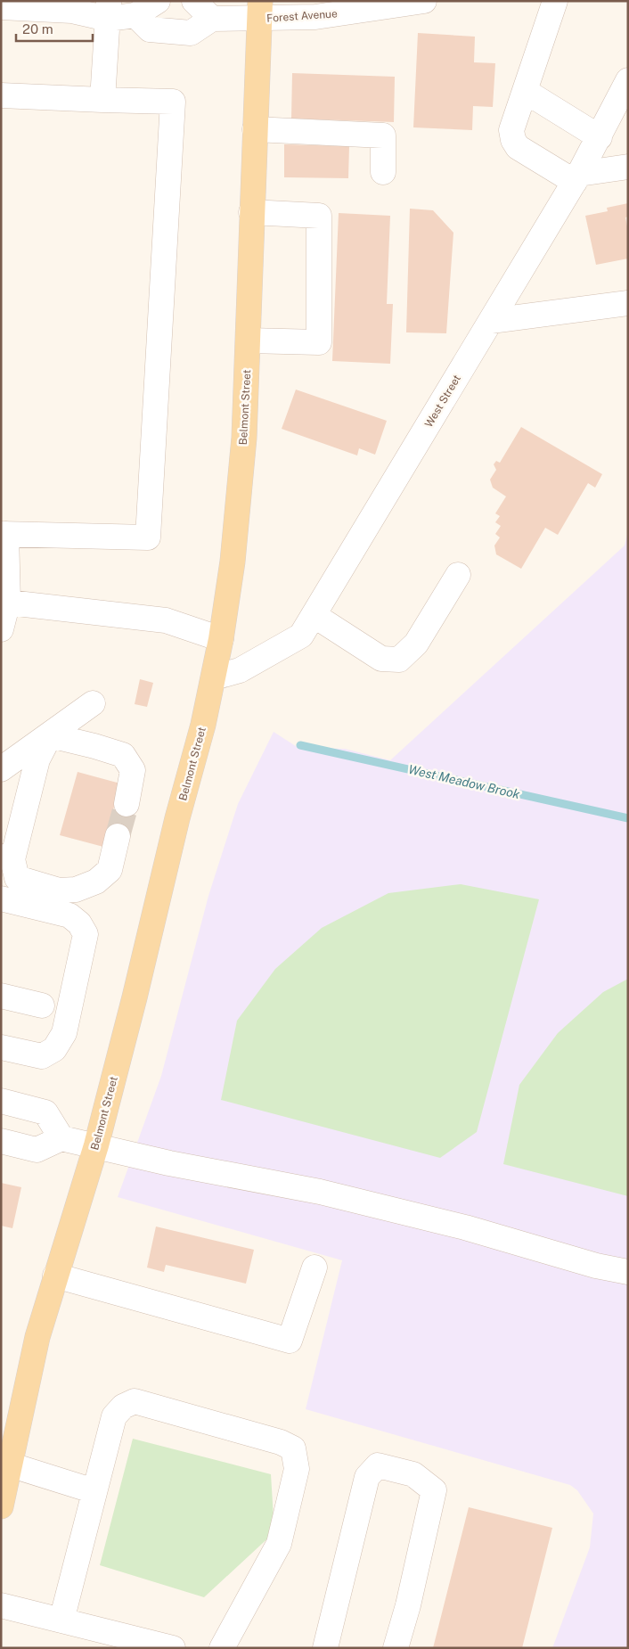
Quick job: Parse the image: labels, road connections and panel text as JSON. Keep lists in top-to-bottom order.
{
  "streets": {
    "main road": ["Belmont Street"],
    "street": ["Forest Avenue", "West Street"]
  },
  "crossings": [
    ["Forest Avenue", "Belmont Street"],
    ["West Street", "Belmont Street"]
  ],
  "water": ["West Meadow Brook"],
  "scale_bar": "20 m"
}
